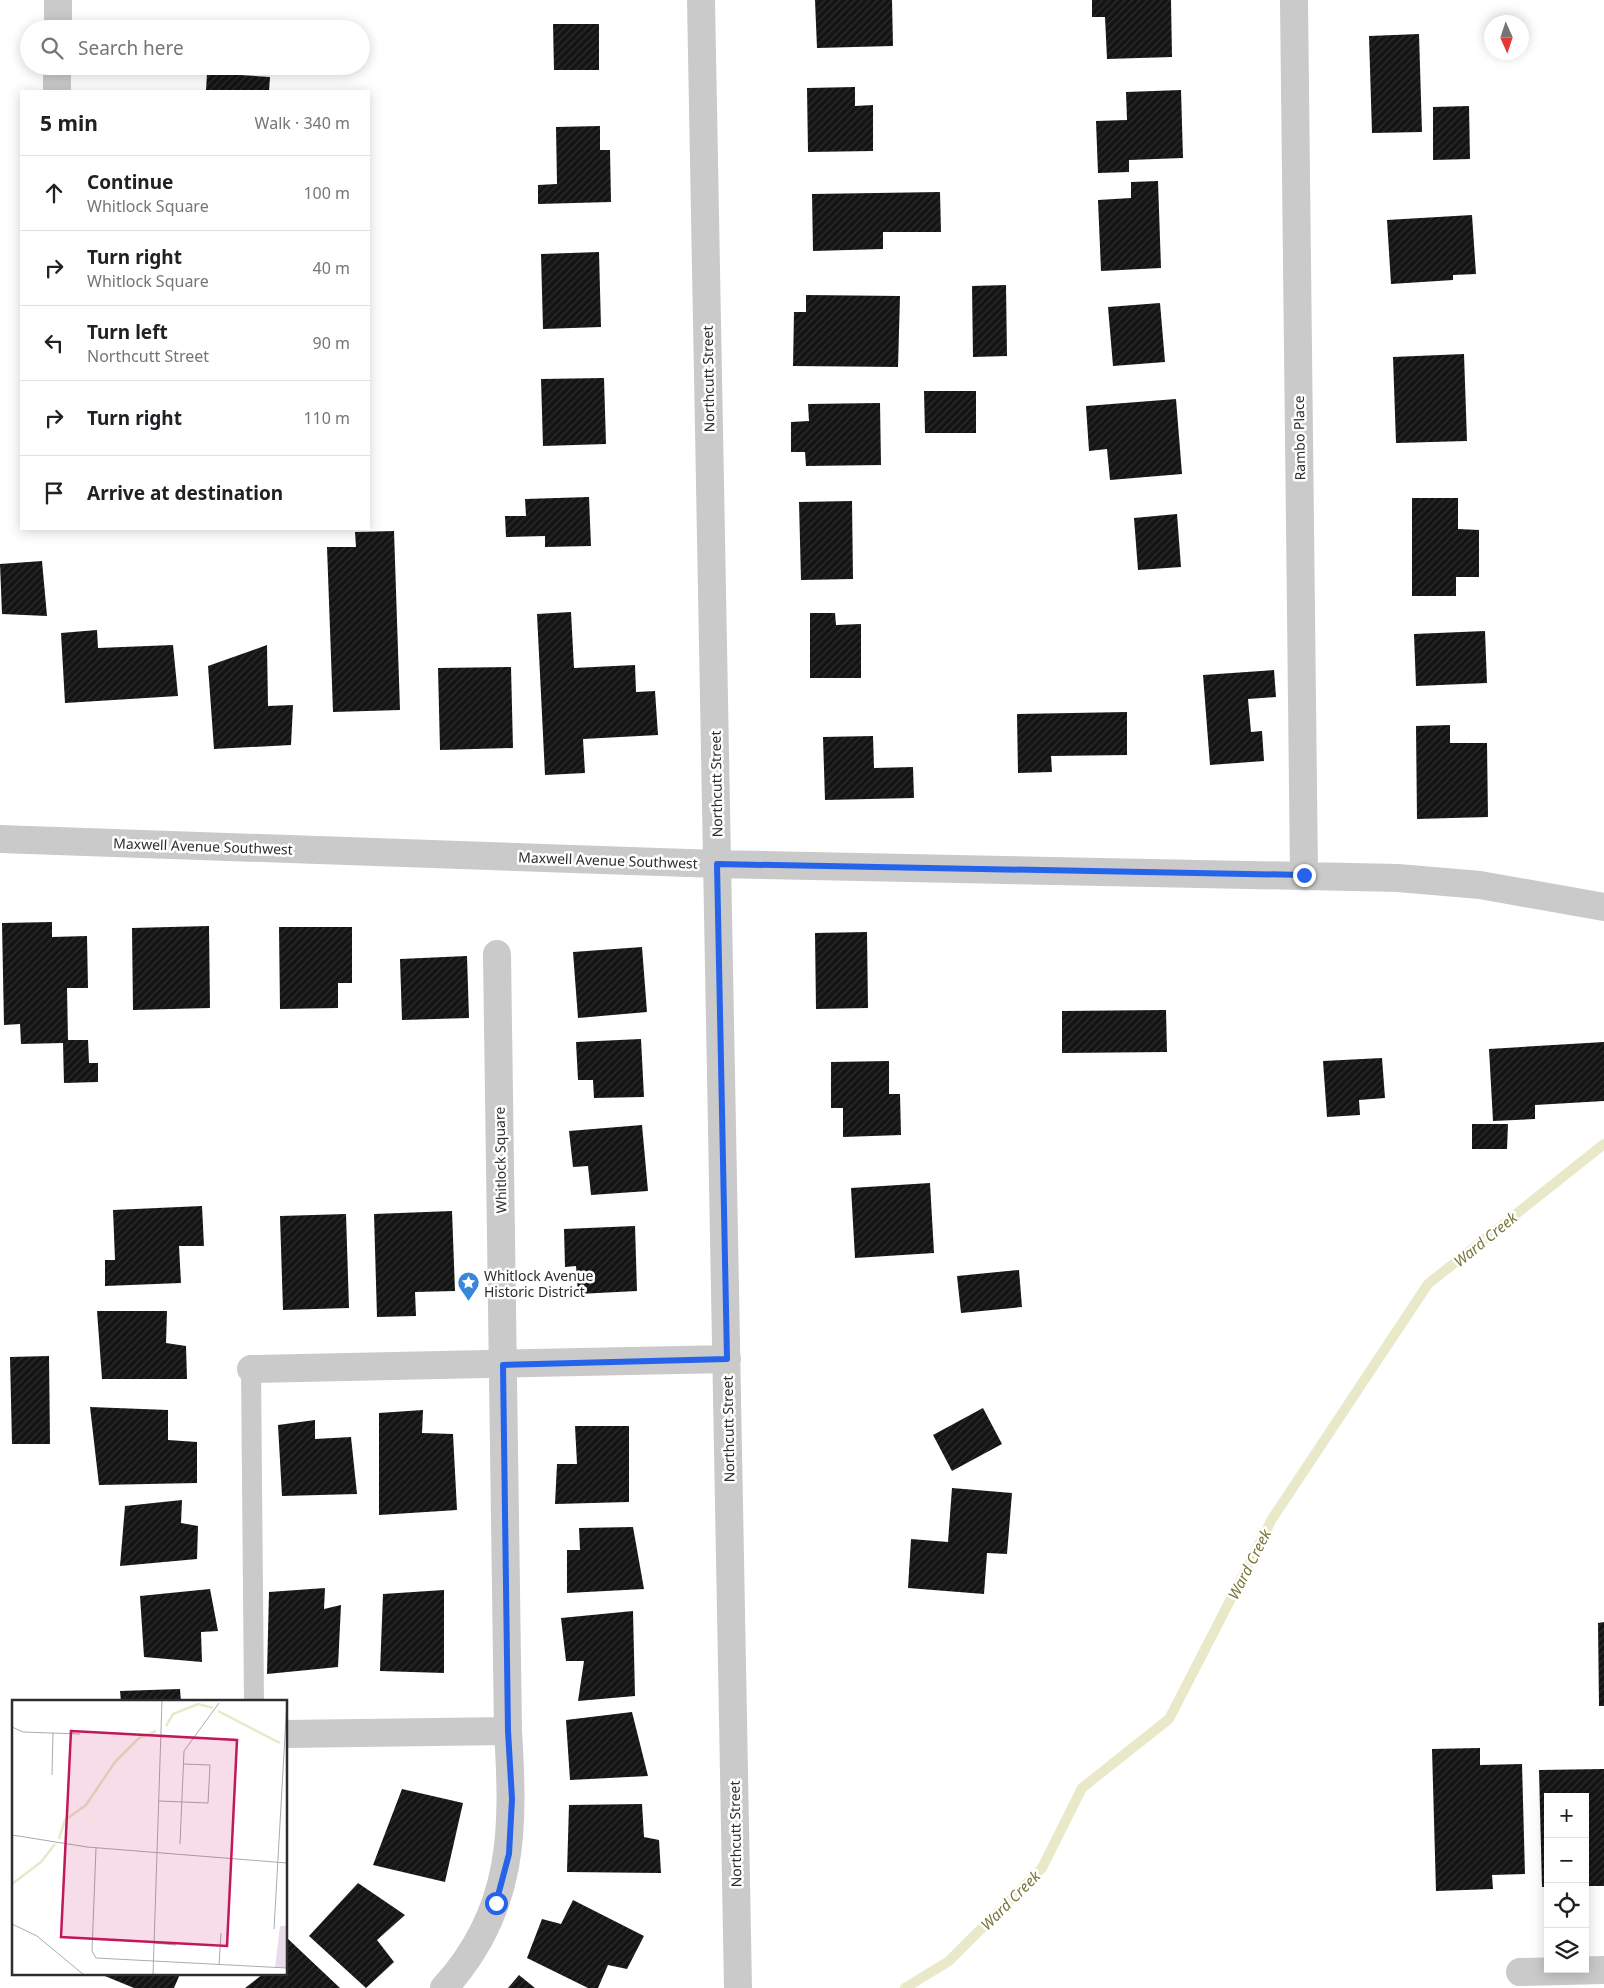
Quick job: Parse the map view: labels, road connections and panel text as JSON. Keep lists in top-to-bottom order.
{
  "streets": {
    "street": [
      "Northcutt Street",
      "Rambo Place",
      "Maxwell Avenue Southwest",
      "Whitlock Square"
    ]
  },
  "crossings": [
    ["Northcutt Street", "Maxwell Avenue Southwest"],
    ["Rambo Place", "Maxwell Avenue Southwest"]
  ],
  "water": ["Ward Creek"],
  "places": {
    "place": ["Whitlock Avenue Historic District"]
  },
  "north": "bottom",
  "page": {
    "search": "Search here",
    "heading": ["5 min", "Walk · 340 m"],
    "list": [
      ["Continue", "Whitlock Square", "100 m"],
      ["Turn right", "Whitlock Square", "40 m"],
      ["Turn left", "Northcutt Street", "90 m"],
      ["Turn right", "110 m"],
      "Arrive at destination"
    ],
    "map_buttons": ["+", "−"]
  }
}
